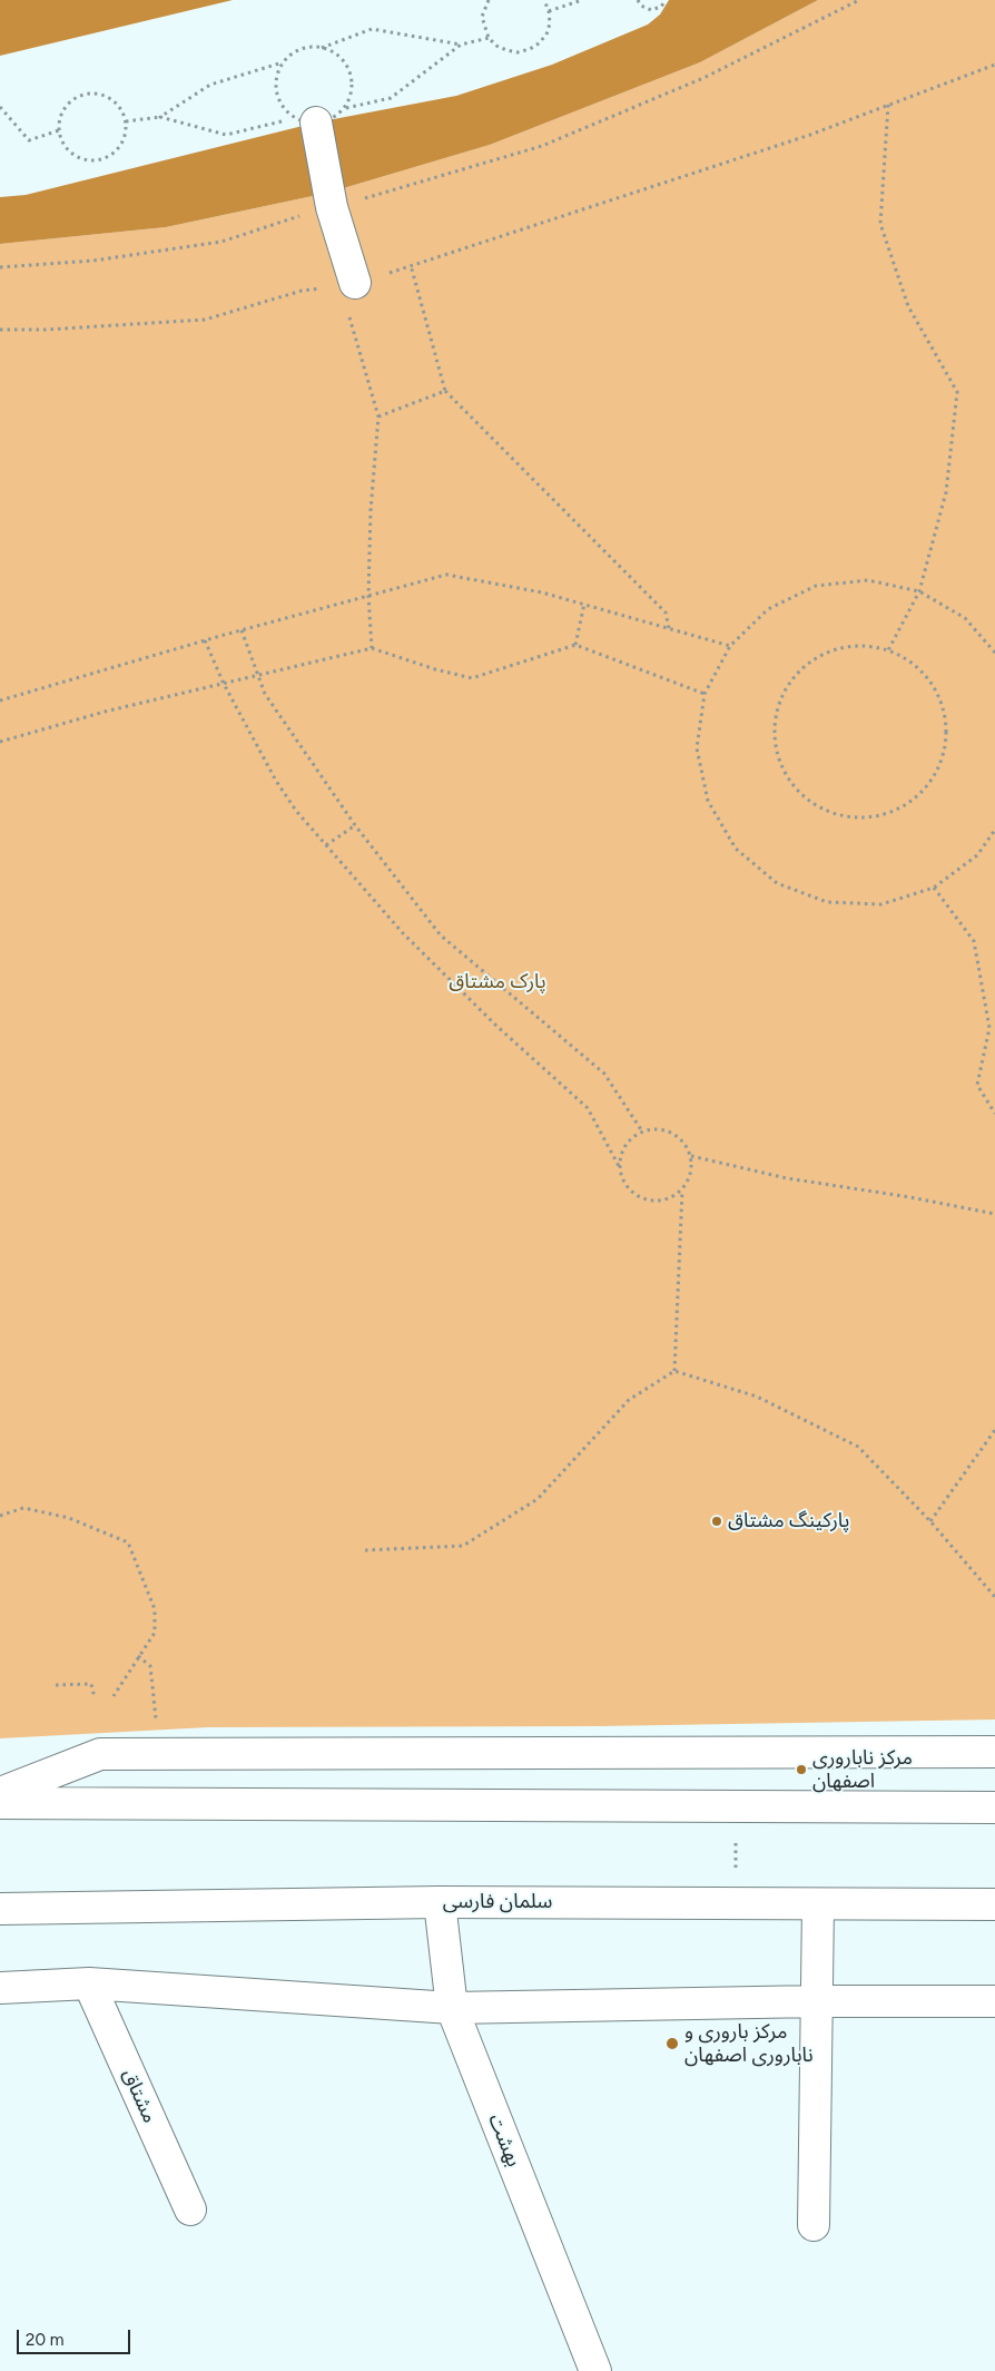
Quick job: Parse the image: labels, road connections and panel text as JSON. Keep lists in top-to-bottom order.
{
  "streets": {
    "main road": ["سلمان فارسی", "مشتاق", "بهشت"]
  },
  "crossings": [
    ["سلمان فارسی", "بهشت"]
  ],
  "parks": ["پارک مشتاق"],
  "places": ["پارکینگ مشتاق", "مرکز ناباروری اصفهان", "مرکز باروری و ناباروری اصفهان"],
  "scale_bar": "20 m"
}
